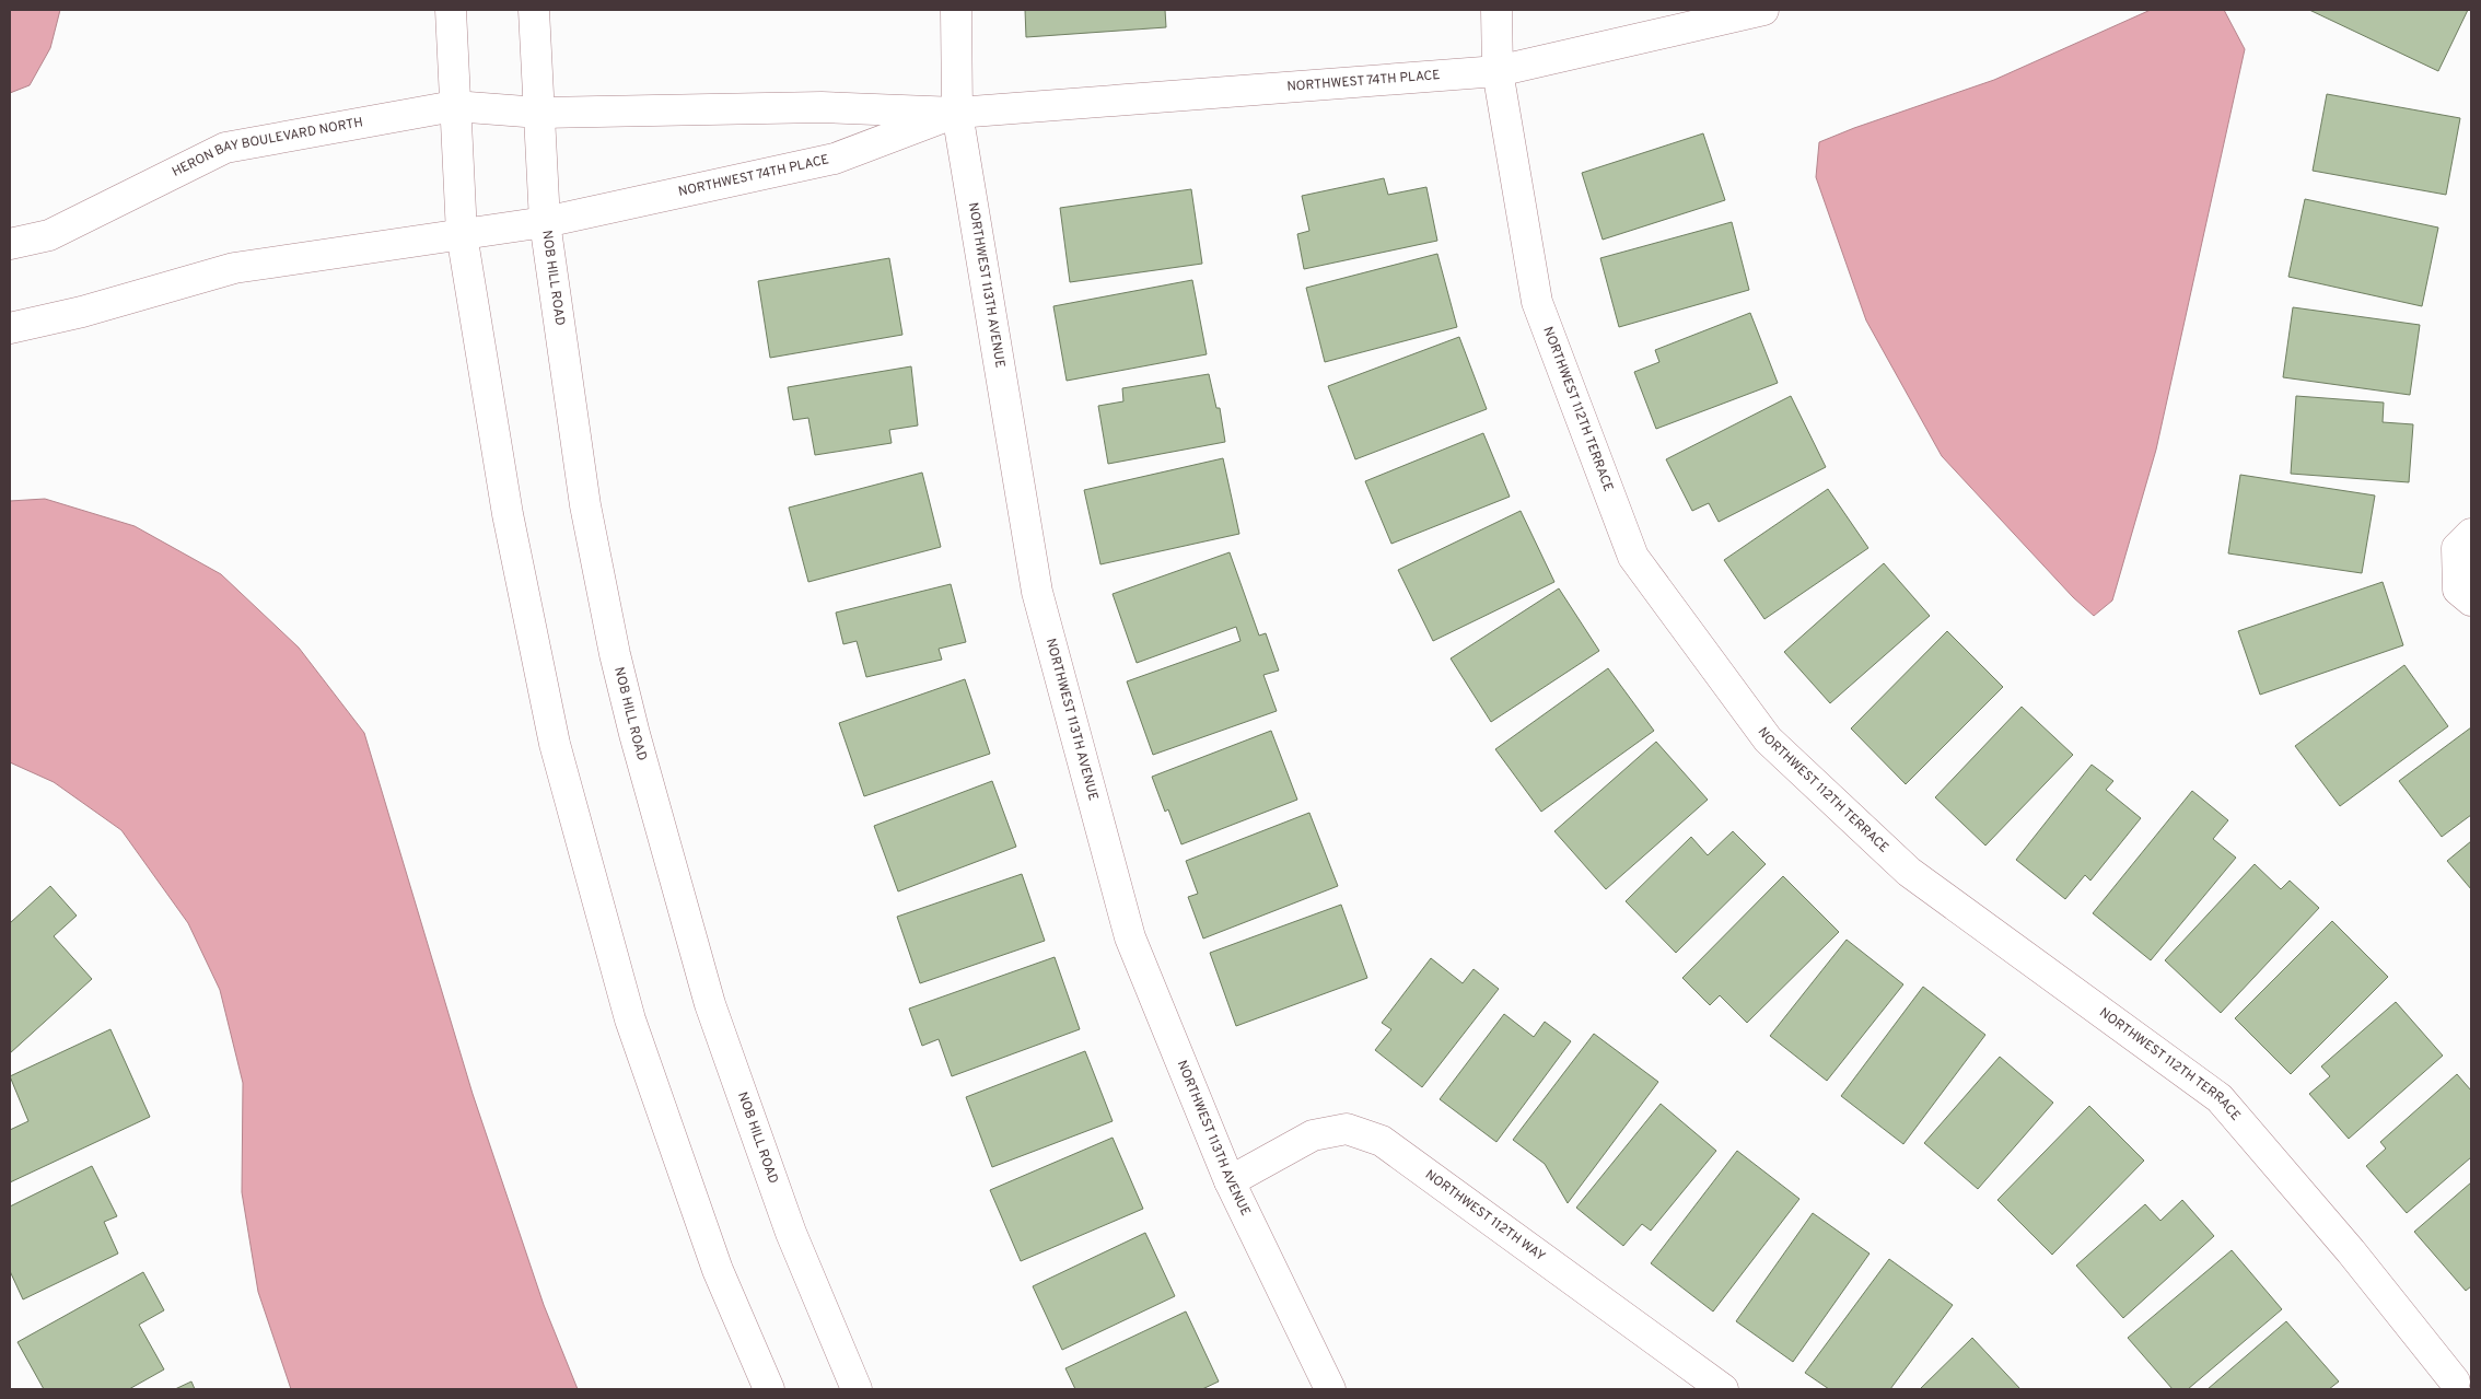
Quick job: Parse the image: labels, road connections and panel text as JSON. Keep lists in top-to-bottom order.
{
  "streets": {
    "street": [
      "NORTHWEST 74TH PLACE",
      "HERON BAY BOULEVARD NORTH",
      "NOB HILL ROAD",
      "NORTHWEST 113TH AVENUE",
      "NORTHWEST 112TH TERRACE",
      "NORTHWEST 112TH WAY"
    ]
  },
  "crossings": [
    ["NORTHWEST 74TH PLACE", "HERON BAY BOULEVARD NORTH"],
    ["NORTHWEST 74TH PLACE", "NOB HILL ROAD"],
    ["NORTHWEST 74TH PLACE", "NORTHWEST 113TH AVENUE"],
    ["NORTHWEST 74TH PLACE", "NORTHWEST 112TH TERRACE"],
    ["HERON BAY BOULEVARD NORTH", "NOB HILL ROAD"],
    ["NORTHWEST 113TH AVENUE", "NORTHWEST 112TH WAY"]
  ]
}
